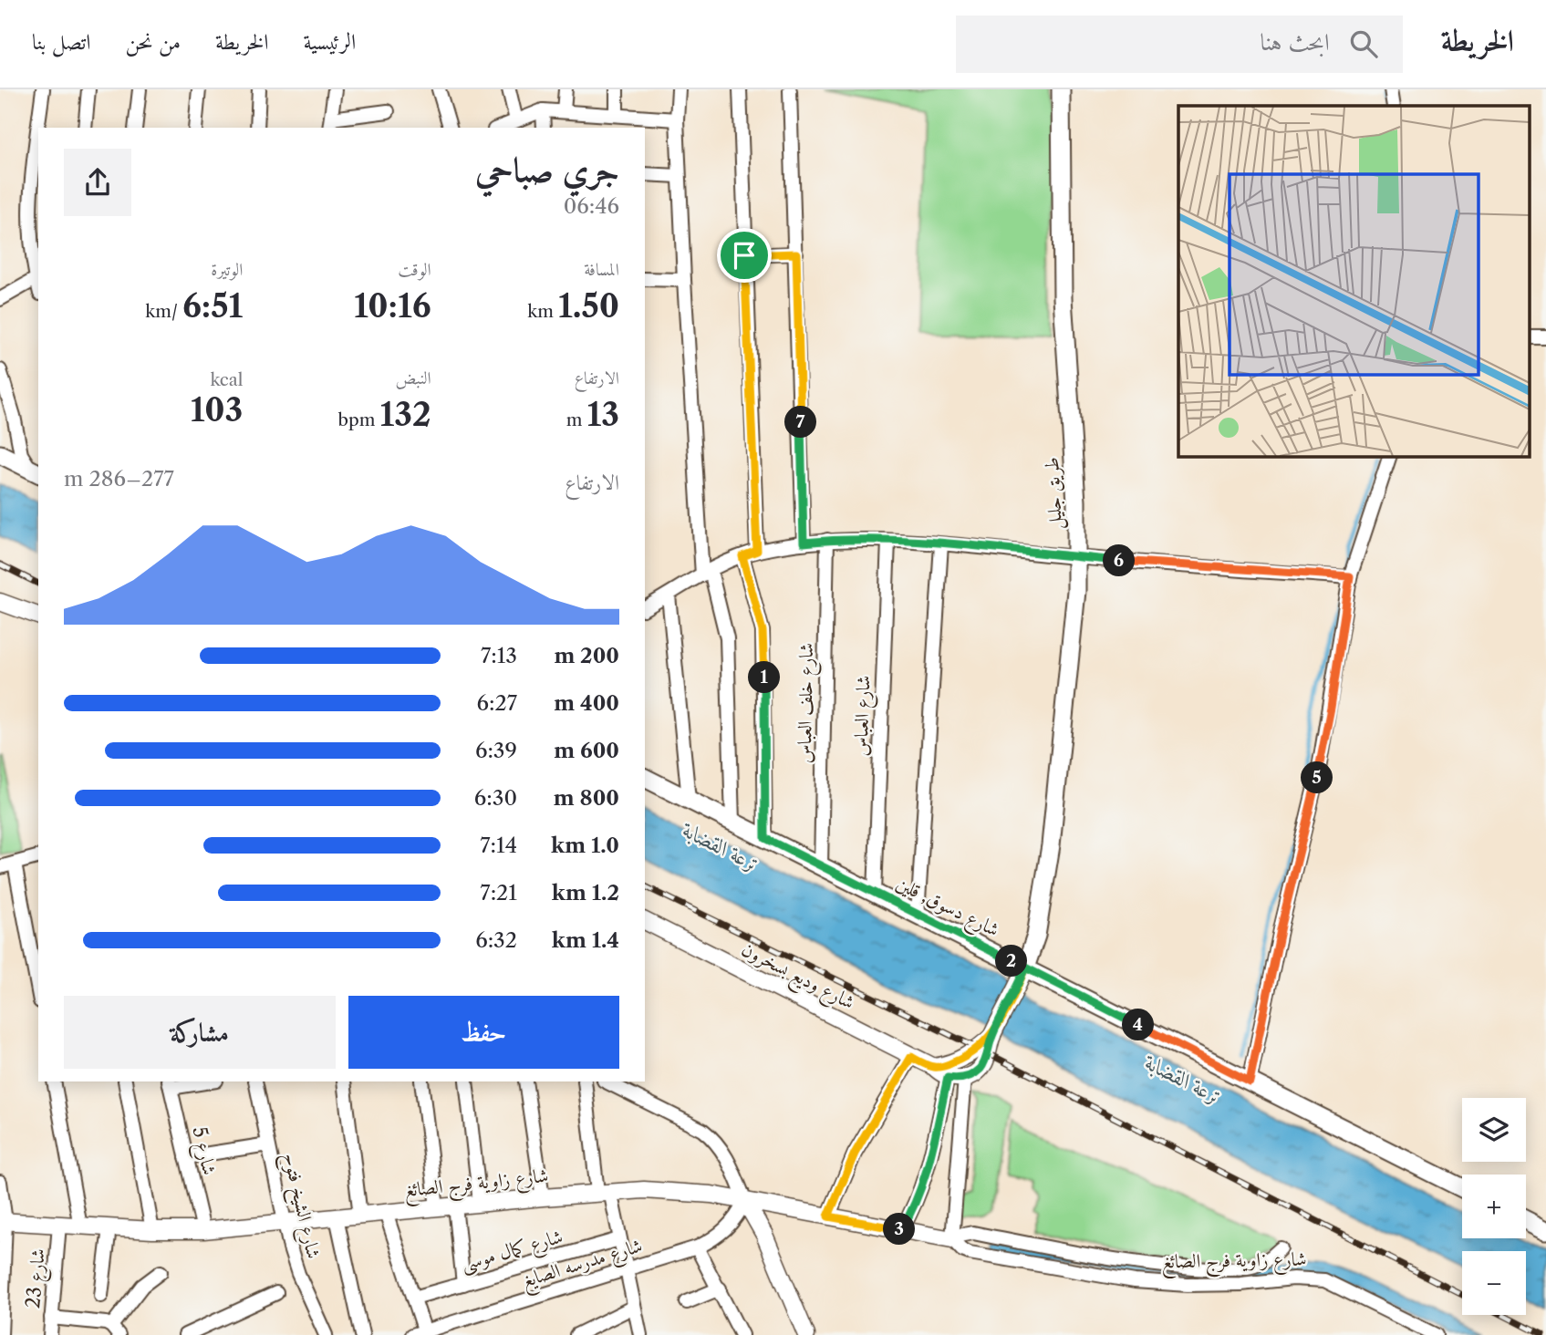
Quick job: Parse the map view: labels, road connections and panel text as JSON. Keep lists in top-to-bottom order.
{
  "streets": {
    "main road": ["طريق جليل", "شارع دسوق, قلين"],
    "street": [
      "شارع خلف العباس",
      "شارع العباس",
      "شارع وديع بسخرون",
      "شارع 5",
      "شارع زاوية فرج الصائغ",
      "شارع الشيخ فتوح",
      "شارع كمال موسى",
      "شارع مدرسه الصايغ",
      "شارع 23"
    ]
  },
  "crossings": [
    ["طريق جليل", "شارع دسوق, قلين"],
    ["شارع خلف العباس", "شارع دسوق, قلين"],
    ["شارع العباس", "شارع دسوق, قلين"],
    ["شارع 5", "شارع زاوية فرج الصائغ"],
    ["شارع زاوية فرج الصائغ", "شارع الشيخ فتوح"],
    ["شارع زاوية فرج الصائغ", "شارع مدرسه الصايغ"],
    ["شارع زاوية فرج الصائغ", "شارع 23"]
  ],
  "water": ["ترعة القضابة"],
  "page": {
    "header": "الخريطة",
    "search": "ابحث هنا",
    "nav": [
      "الرئيسية",
      "الخريطة",
      "من نحن",
      "اتصل بنا"
    ],
    "heading": ["جري صباحي", "06:46"],
    "stats": [
      ["المسافة", "1.50 km"],
      ["الوقت", "10:16"],
      ["الوتيرة", "6:51 /km"],
      ["الارتفاع", "13 m"],
      ["النبض", "132 bpm"],
      ["kcal", "103"]
    ],
    "pins": [
      "7",
      "6",
      "1",
      "5",
      "2",
      "4",
      "3"
    ],
    "chart": ["الارتفاع", "277–286 m"],
    "list": [
      {
        "name": "200 m",
        "note": "7:13"
      },
      {
        "name": "400 m",
        "note": "6:27"
      },
      {
        "name": "600 m",
        "note": "6:39"
      },
      {
        "name": "800 m",
        "note": "6:30"
      },
      {
        "name": "1.0 km",
        "note": "7:14"
      },
      {
        "name": "1.2 km",
        "note": "7:21"
      },
      {
        "name": "1.4 km",
        "note": "6:32"
      }
    ],
    "buttons": ["حفظ", "مشاركة"],
    "map_buttons": ["+", "−"]
  }
}
